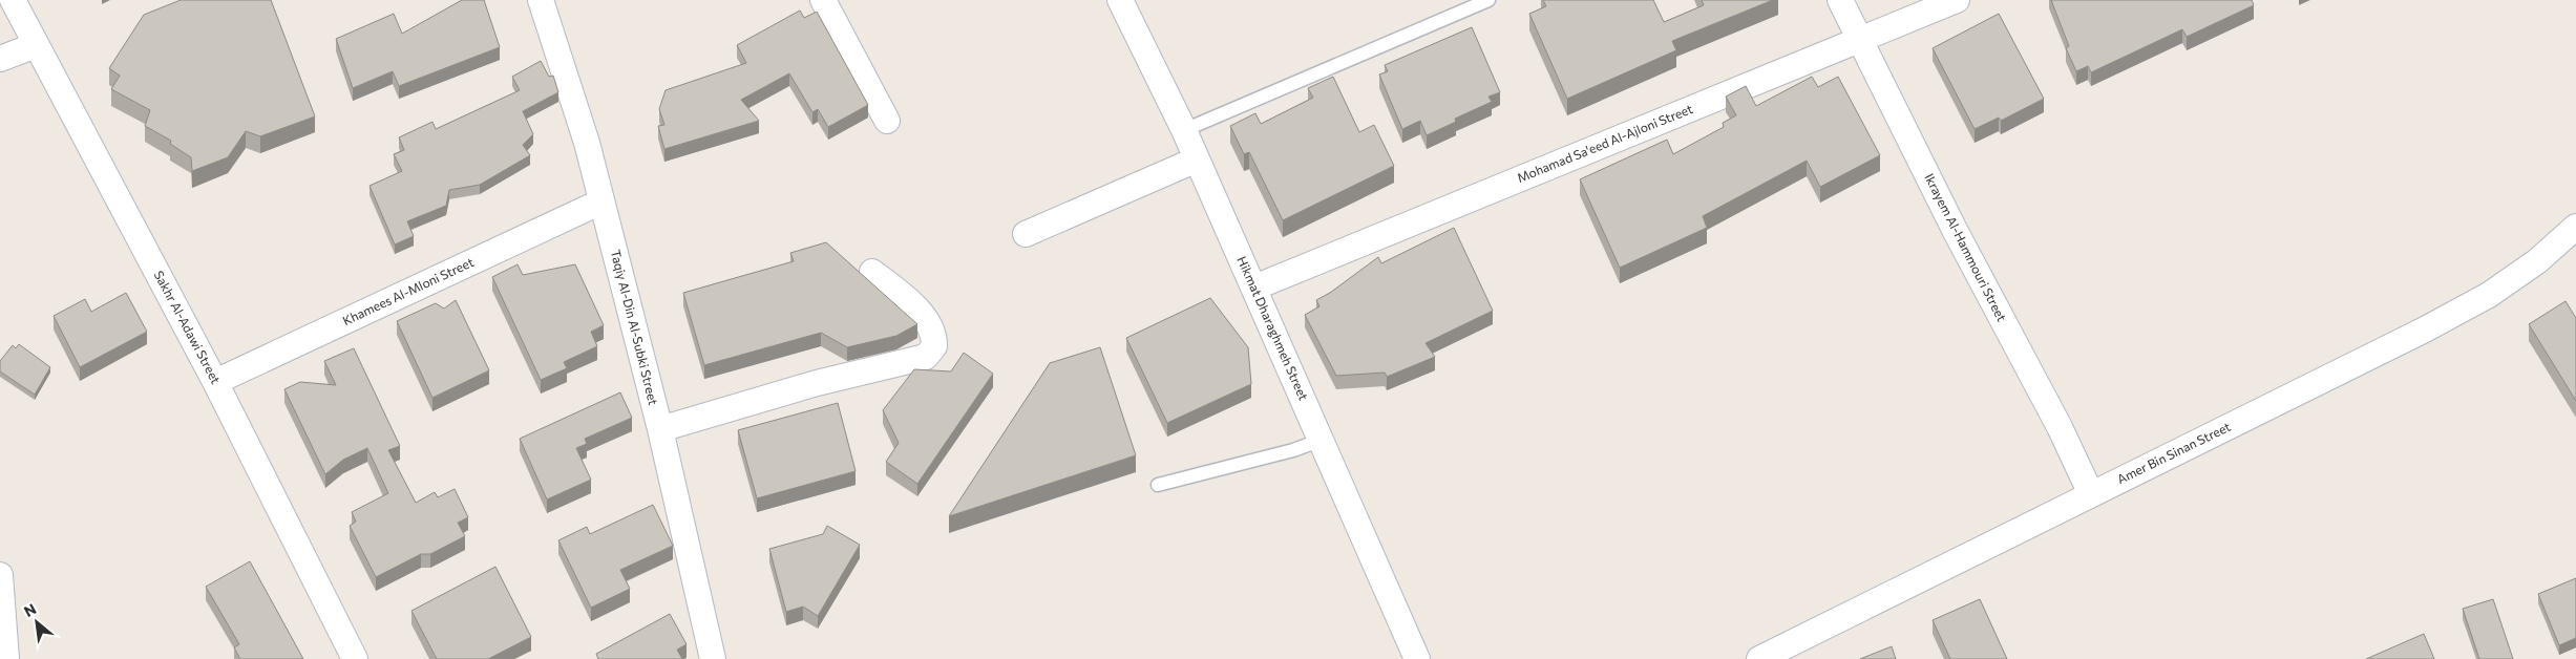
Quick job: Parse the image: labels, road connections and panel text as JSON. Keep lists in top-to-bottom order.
{
  "streets": {
    "street": [
      "Mohamad Sa'eed Al-Ajloni Street",
      "Ikrayem Al-Hammouri Street",
      "Khamees Al-Mloni Street",
      "Sakhr Al-Adawi Street",
      "Taqiy Al-Din Al-Subki Street",
      "Hikmat Dharaghmeh Street",
      "Amer Bin Sinan Street"
    ]
  },
  "crossings": [
    ["Mohamad Sa'eed Al-Ajloni Street", "Ikrayem Al-Hammouri Street"],
    ["Mohamad Sa'eed Al-Ajloni Street", "Hikmat Dharaghmeh Street"],
    ["Ikrayem Al-Hammouri Street", "Amer Bin Sinan Street"],
    ["Khamees Al-Mloni Street", "Sakhr Al-Adawi Street"],
    ["Khamees Al-Mloni Street", "Taqiy Al-Din Al-Subki Street"]
  ],
  "north": "top left"
}
